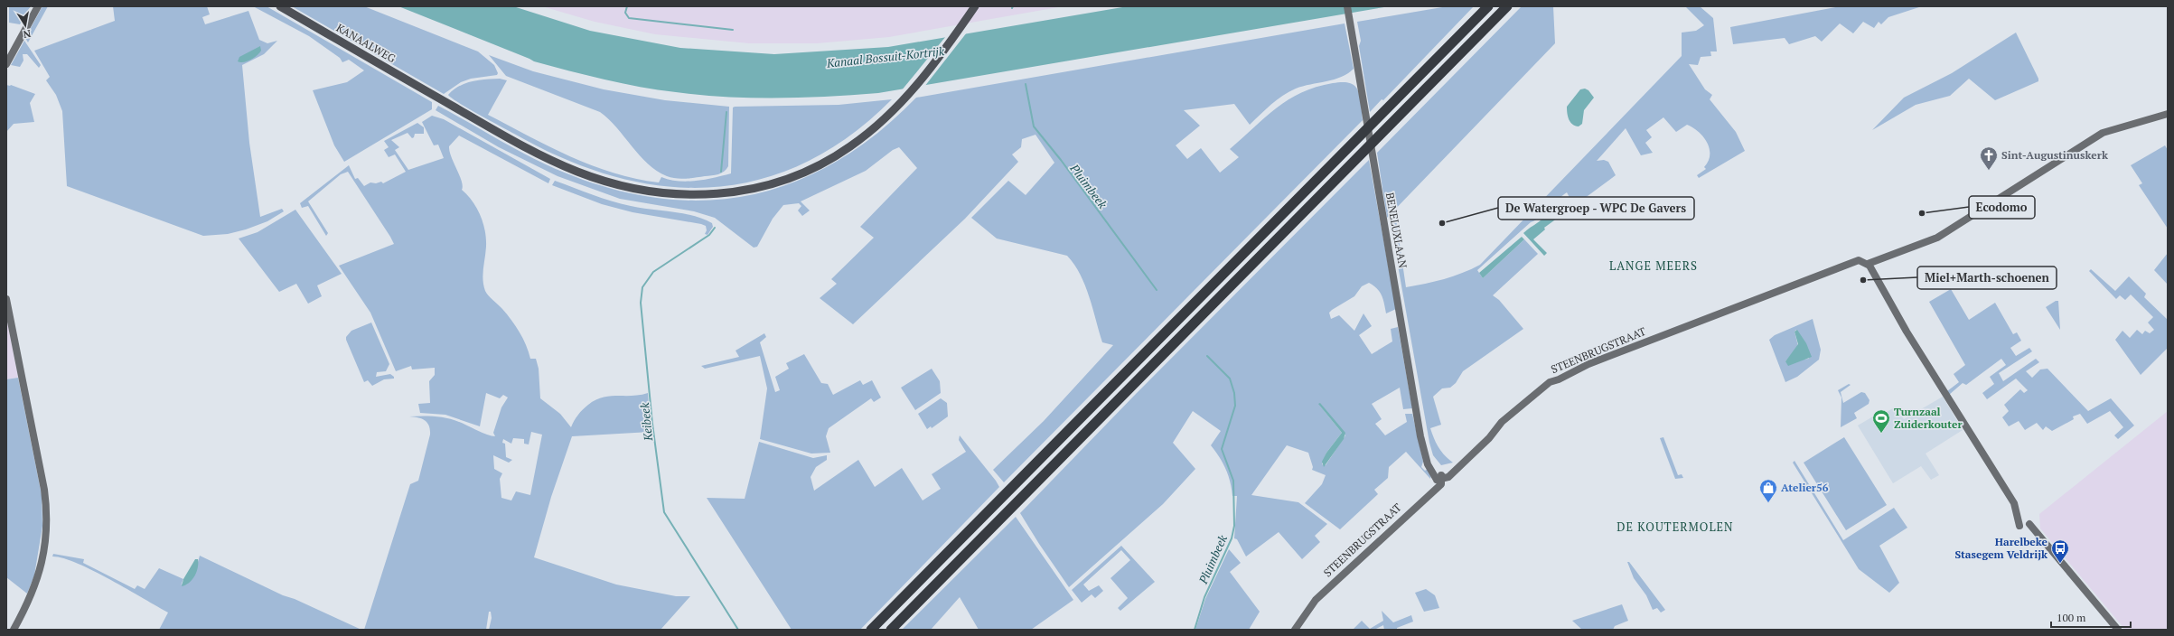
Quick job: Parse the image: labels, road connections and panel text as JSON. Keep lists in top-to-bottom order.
{
  "streets": {
    "main road": ["KANAALWEG"],
    "street": ["BENELUXLAAN", "STEENBRUGSTRAAT"]
  },
  "crossings": [
    ["BENELUXLAAN", "STEENBRUGSTRAAT"]
  ],
  "districts": ["LANGE MEERS", "DE KOUTERMOLEN"],
  "water": ["Kanaal Bossuit-Kortrijk", "Pluimbeek", "Keibeek"],
  "places": {
    "church": ["Sint-Augustinuskerk"],
    "other": ["Ecodomo", "De Watergroep - WPC De Gavers", "Miel+Marth-schoenen"],
    "sports": ["Turnzaal Zuiderkouter"],
    "shop": ["Atelier56"],
    "bus stop": ["Harelbeke Stasegem Veldrijk"]
  },
  "scale_bar": "100 m",
  "north": "bottom"
}
